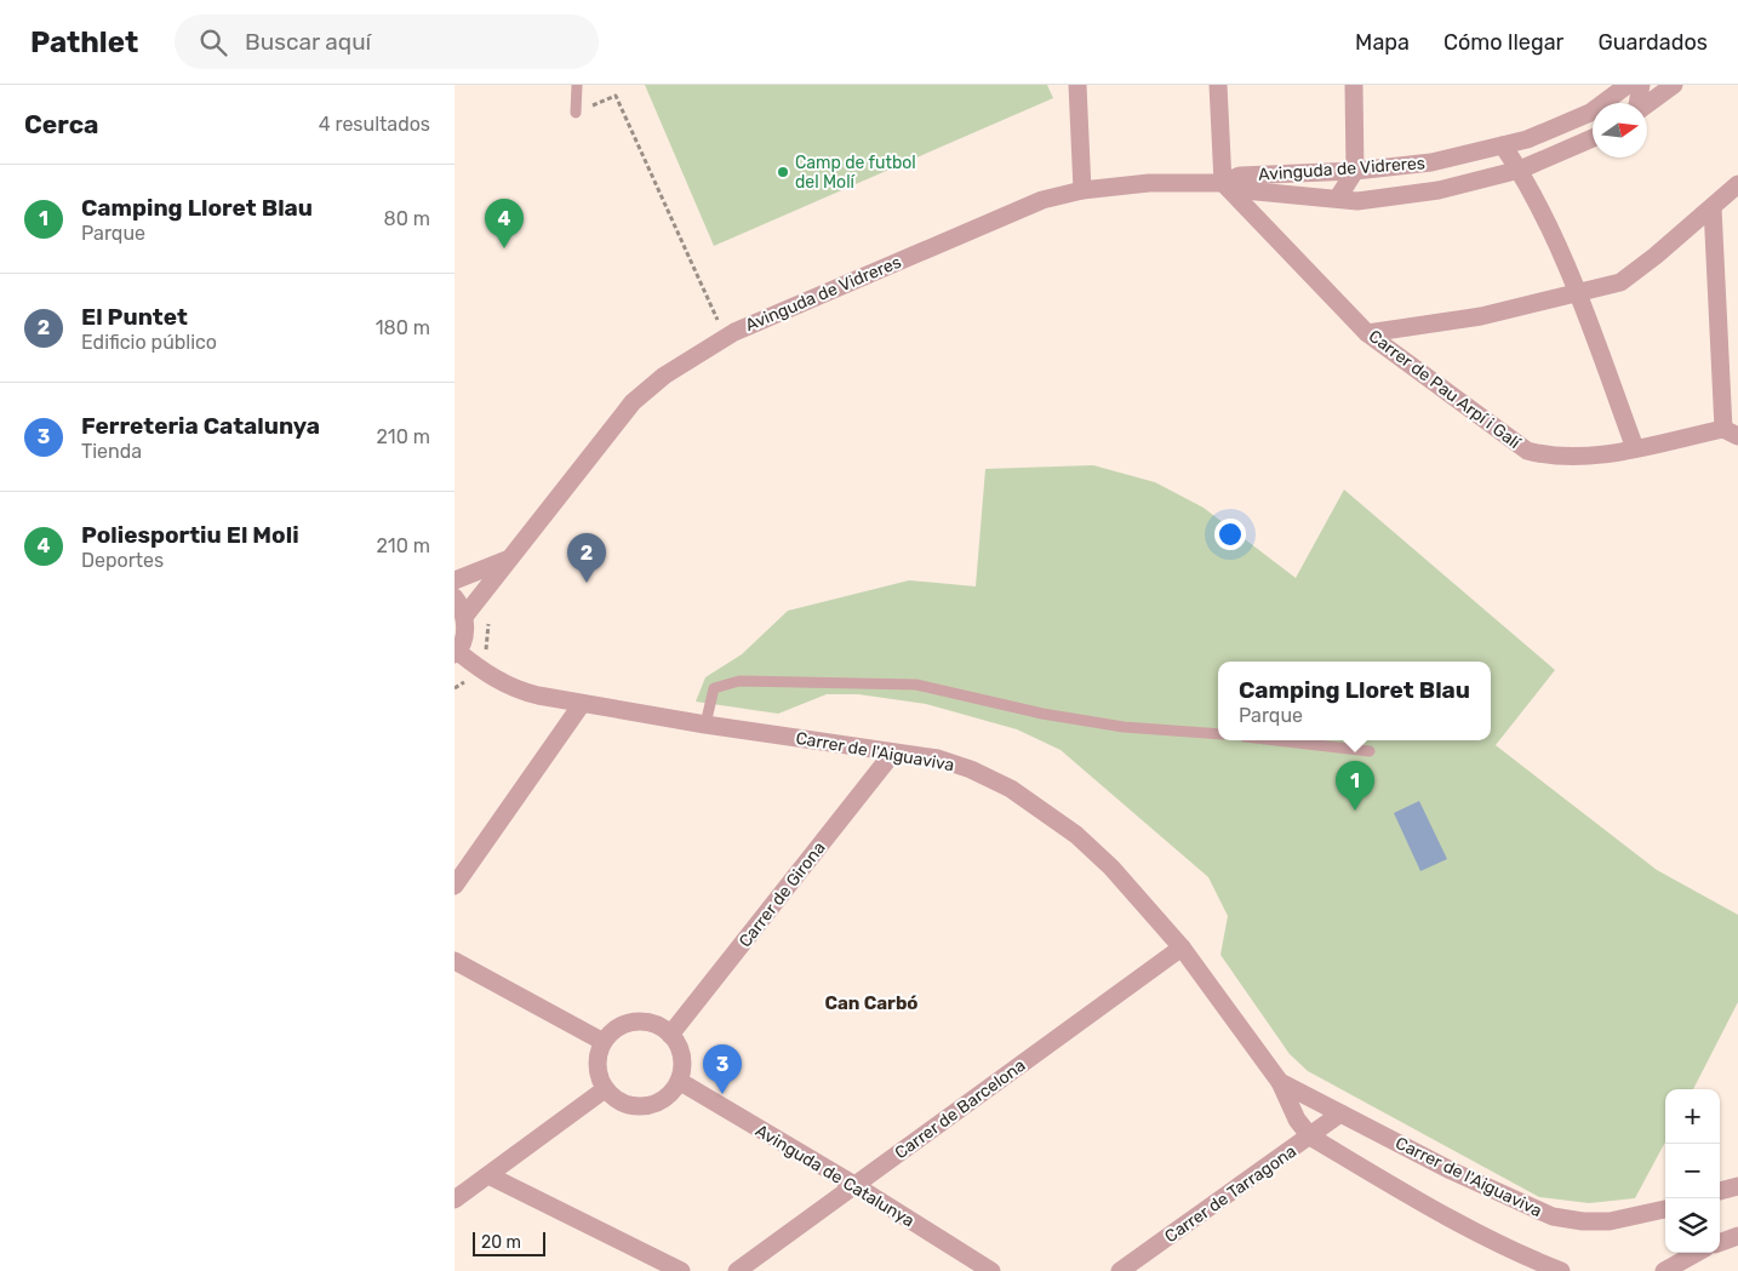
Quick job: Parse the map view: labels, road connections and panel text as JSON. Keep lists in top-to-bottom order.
{
  "streets": {
    "street": [
      "Avinguda de Vidreres",
      "Carrer de Pau Arpí i Galí",
      "Carrer de l'Aiguaviva",
      "Carrer de Girona",
      "Carrer de Barcelona",
      "Avinguda de Catalunya",
      "Carrer de Tarragona"
    ]
  },
  "crossings": [
    ["Avinguda de Vidreres", "Carrer de Pau Arpí i Galí"],
    ["Carrer de l'Aiguaviva", "Carrer de Girona"],
    ["Carrer de l'Aiguaviva", "Carrer de Barcelona"],
    ["Carrer de l'Aiguaviva", "Carrer de Tarragona"],
    ["Carrer de Girona", "Avinguda de Catalunya"],
    ["Carrer de Barcelona", "Avinguda de Catalunya"]
  ],
  "districts": ["Can Carbó"],
  "places": ["Camp de futbol del Molí"],
  "scale_bar": "20 m",
  "north": "right",
  "page": {
    "header": "Pathlet",
    "search": "Buscar aquí",
    "nav": ["Mapa", "Cómo llegar", "Guardados"],
    "heading": ["Cerca", "4 resultados"],
    "list": [
      {
        "mark": "1",
        "name": "Camping Lloret Blau",
        "note": "Parque",
        "value": "80 m"
      },
      {
        "mark": "2",
        "name": "El Puntet",
        "note": "Edificio público",
        "value": "180 m"
      },
      {
        "mark": "3",
        "name": "Ferreteria Catalunya",
        "note": "Tienda",
        "value": "210 m"
      },
      {
        "mark": "4",
        "name": "Poliesportiu El Moli",
        "note": "Deportes",
        "value": "210 m"
      }
    ],
    "pins": [
      "4",
      "2",
      "1",
      "3"
    ],
    "popup": ["Camping Lloret Blau", "Parque"],
    "map_buttons": ["+", "−"],
    "scale": "20 m"
  }
}
